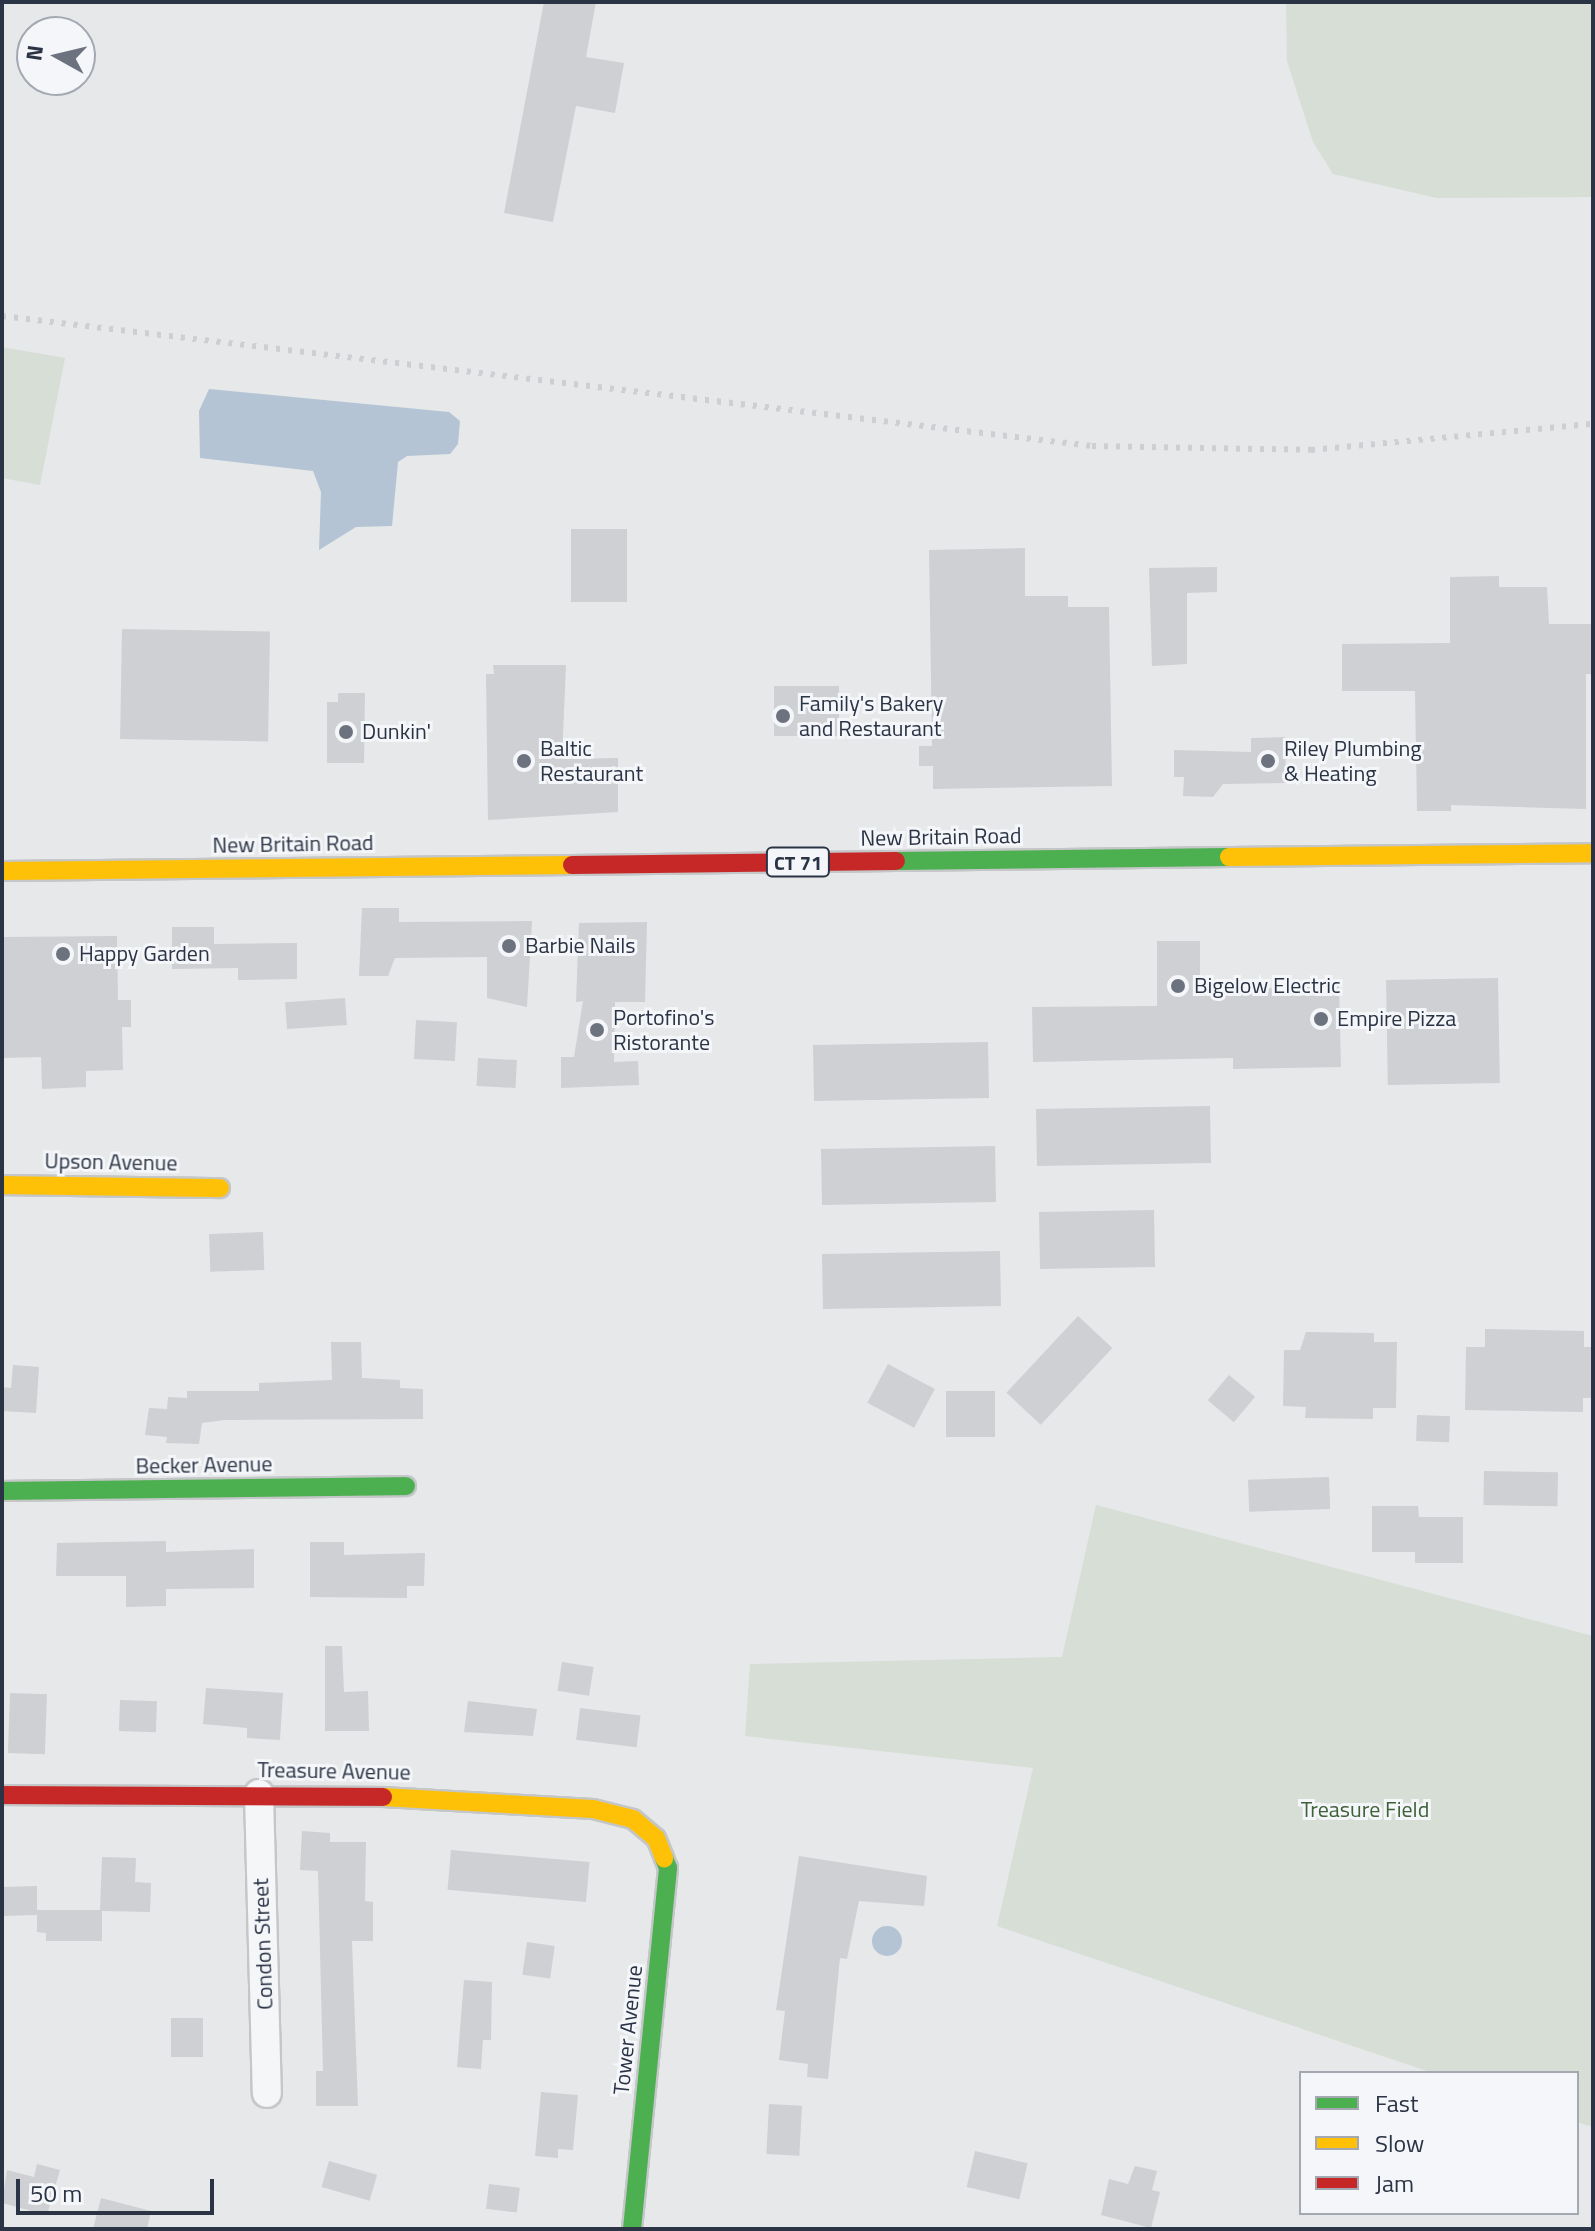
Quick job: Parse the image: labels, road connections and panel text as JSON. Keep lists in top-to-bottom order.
{
  "streets": {
    "street": [
      "New Britain Road",
      "CT 71",
      "Upson Avenue",
      "Becker Avenue",
      "Treasure Avenue",
      "Condon Street",
      "Tower Avenue"
    ]
  },
  "crossings": [
    ["Treasure Avenue", "Condon Street"],
    ["Treasure Avenue", "Tower Avenue"]
  ],
  "parks": ["Treasure Field"],
  "places": [
    "Family's Bakery and Restaurant",
    "Dunkin'",
    "Baltic Restaurant",
    "Riley Plumbing & Heating",
    "Barbie Nails",
    "Happy Garden",
    "Bigelow Electric",
    "Empire Pizza",
    "Portofino's Ristorante"
  ],
  "legend": ["Fast", "Slow", "Jam"],
  "scale_bar": "50 m",
  "north": "left"
}
